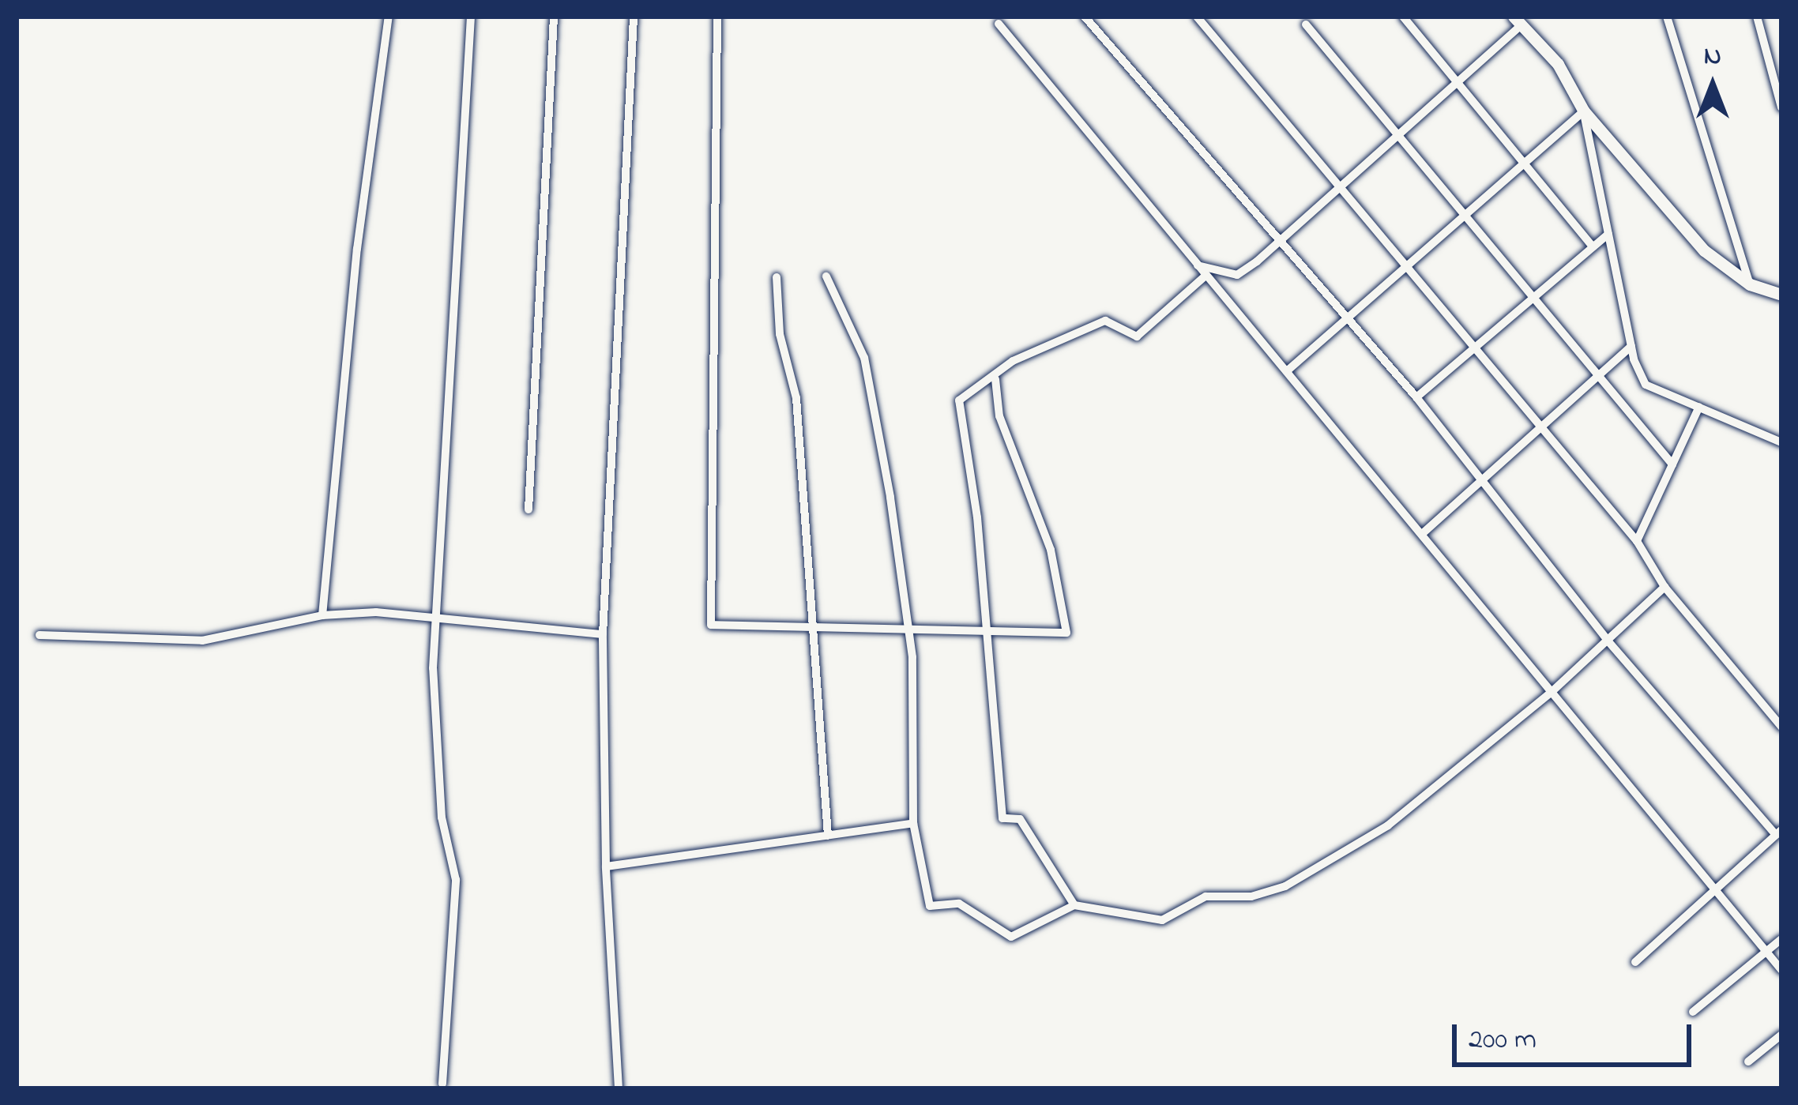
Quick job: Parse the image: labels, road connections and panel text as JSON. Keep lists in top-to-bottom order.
{
  "scale_bar": "200 m",
  "north": "top"
}
